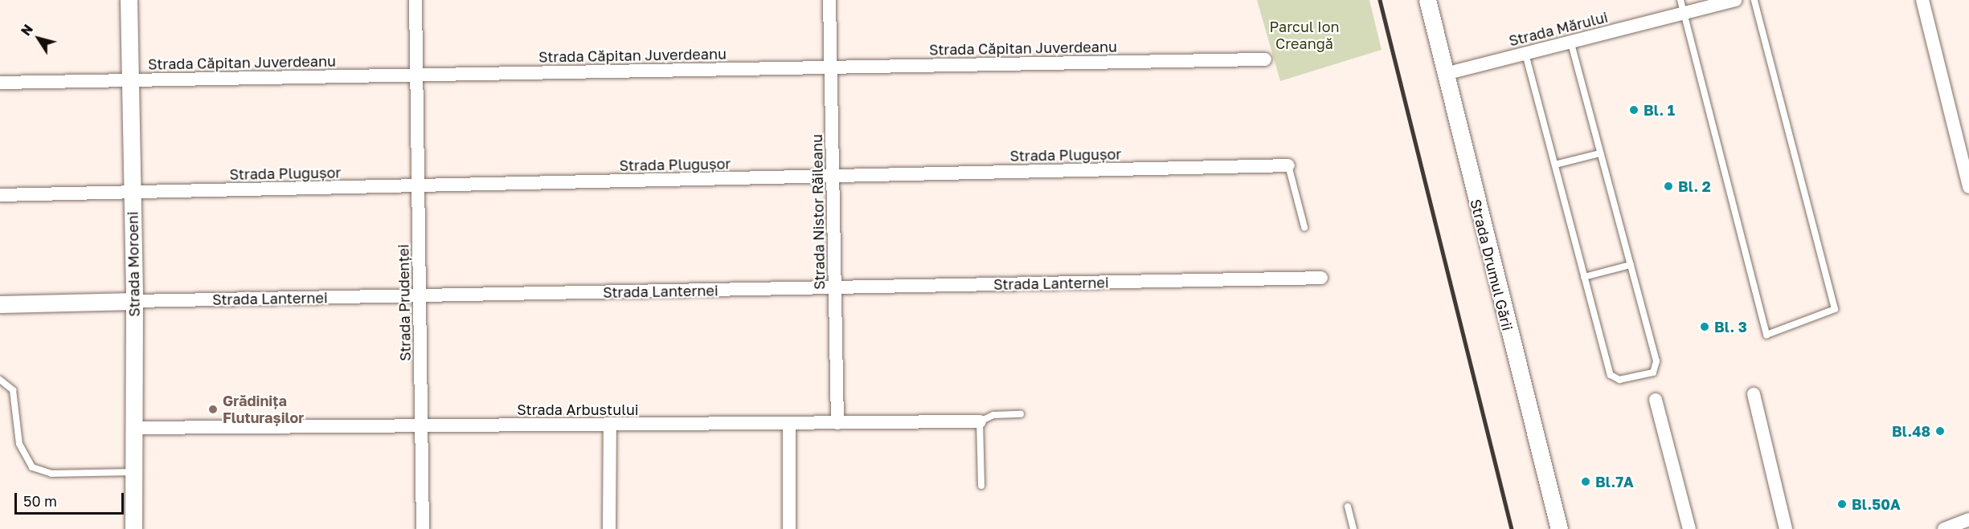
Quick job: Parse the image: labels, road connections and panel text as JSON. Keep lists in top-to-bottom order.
{
  "streets": {
    "street": [
      "Strada Mărului",
      "Strada Căpitan Juverdeanu",
      "Strada Plugușor",
      "Strada Nistor Răileanu",
      "Strada Moroeni",
      "Strada Drumul Gării",
      "Strada Lanternei",
      "Strada Prudenței",
      "Strada Arbustului"
    ]
  },
  "crossings": [
    ["Strada Mărului", "Strada Drumul Gării"],
    ["Strada Căpitan Juverdeanu", "Strada Nistor Răileanu"],
    ["Strada Căpitan Juverdeanu", "Strada Moroeni"],
    ["Strada Căpitan Juverdeanu", "Strada Prudenței"],
    ["Strada Plugușor", "Strada Nistor Răileanu"],
    ["Strada Plugușor", "Strada Moroeni"],
    ["Strada Plugușor", "Strada Prudenței"],
    ["Strada Nistor Răileanu", "Strada Lanternei"],
    ["Strada Nistor Răileanu", "Strada Arbustului"],
    ["Strada Moroeni", "Strada Lanternei"],
    ["Strada Moroeni", "Strada Arbustului"],
    ["Strada Lanternei", "Strada Prudenței"],
    ["Strada Prudenței", "Strada Arbustului"]
  ],
  "parks": ["Parcul Ion Creangă"],
  "places": [
    "Bl. 1",
    "Bl. 2",
    "Bl. 3",
    "Grădinița Fluturașilor",
    "Bl.48",
    "Bl.7A",
    "Bl.50A"
  ],
  "scale_bar": "50 m",
  "north": "top left"
}
